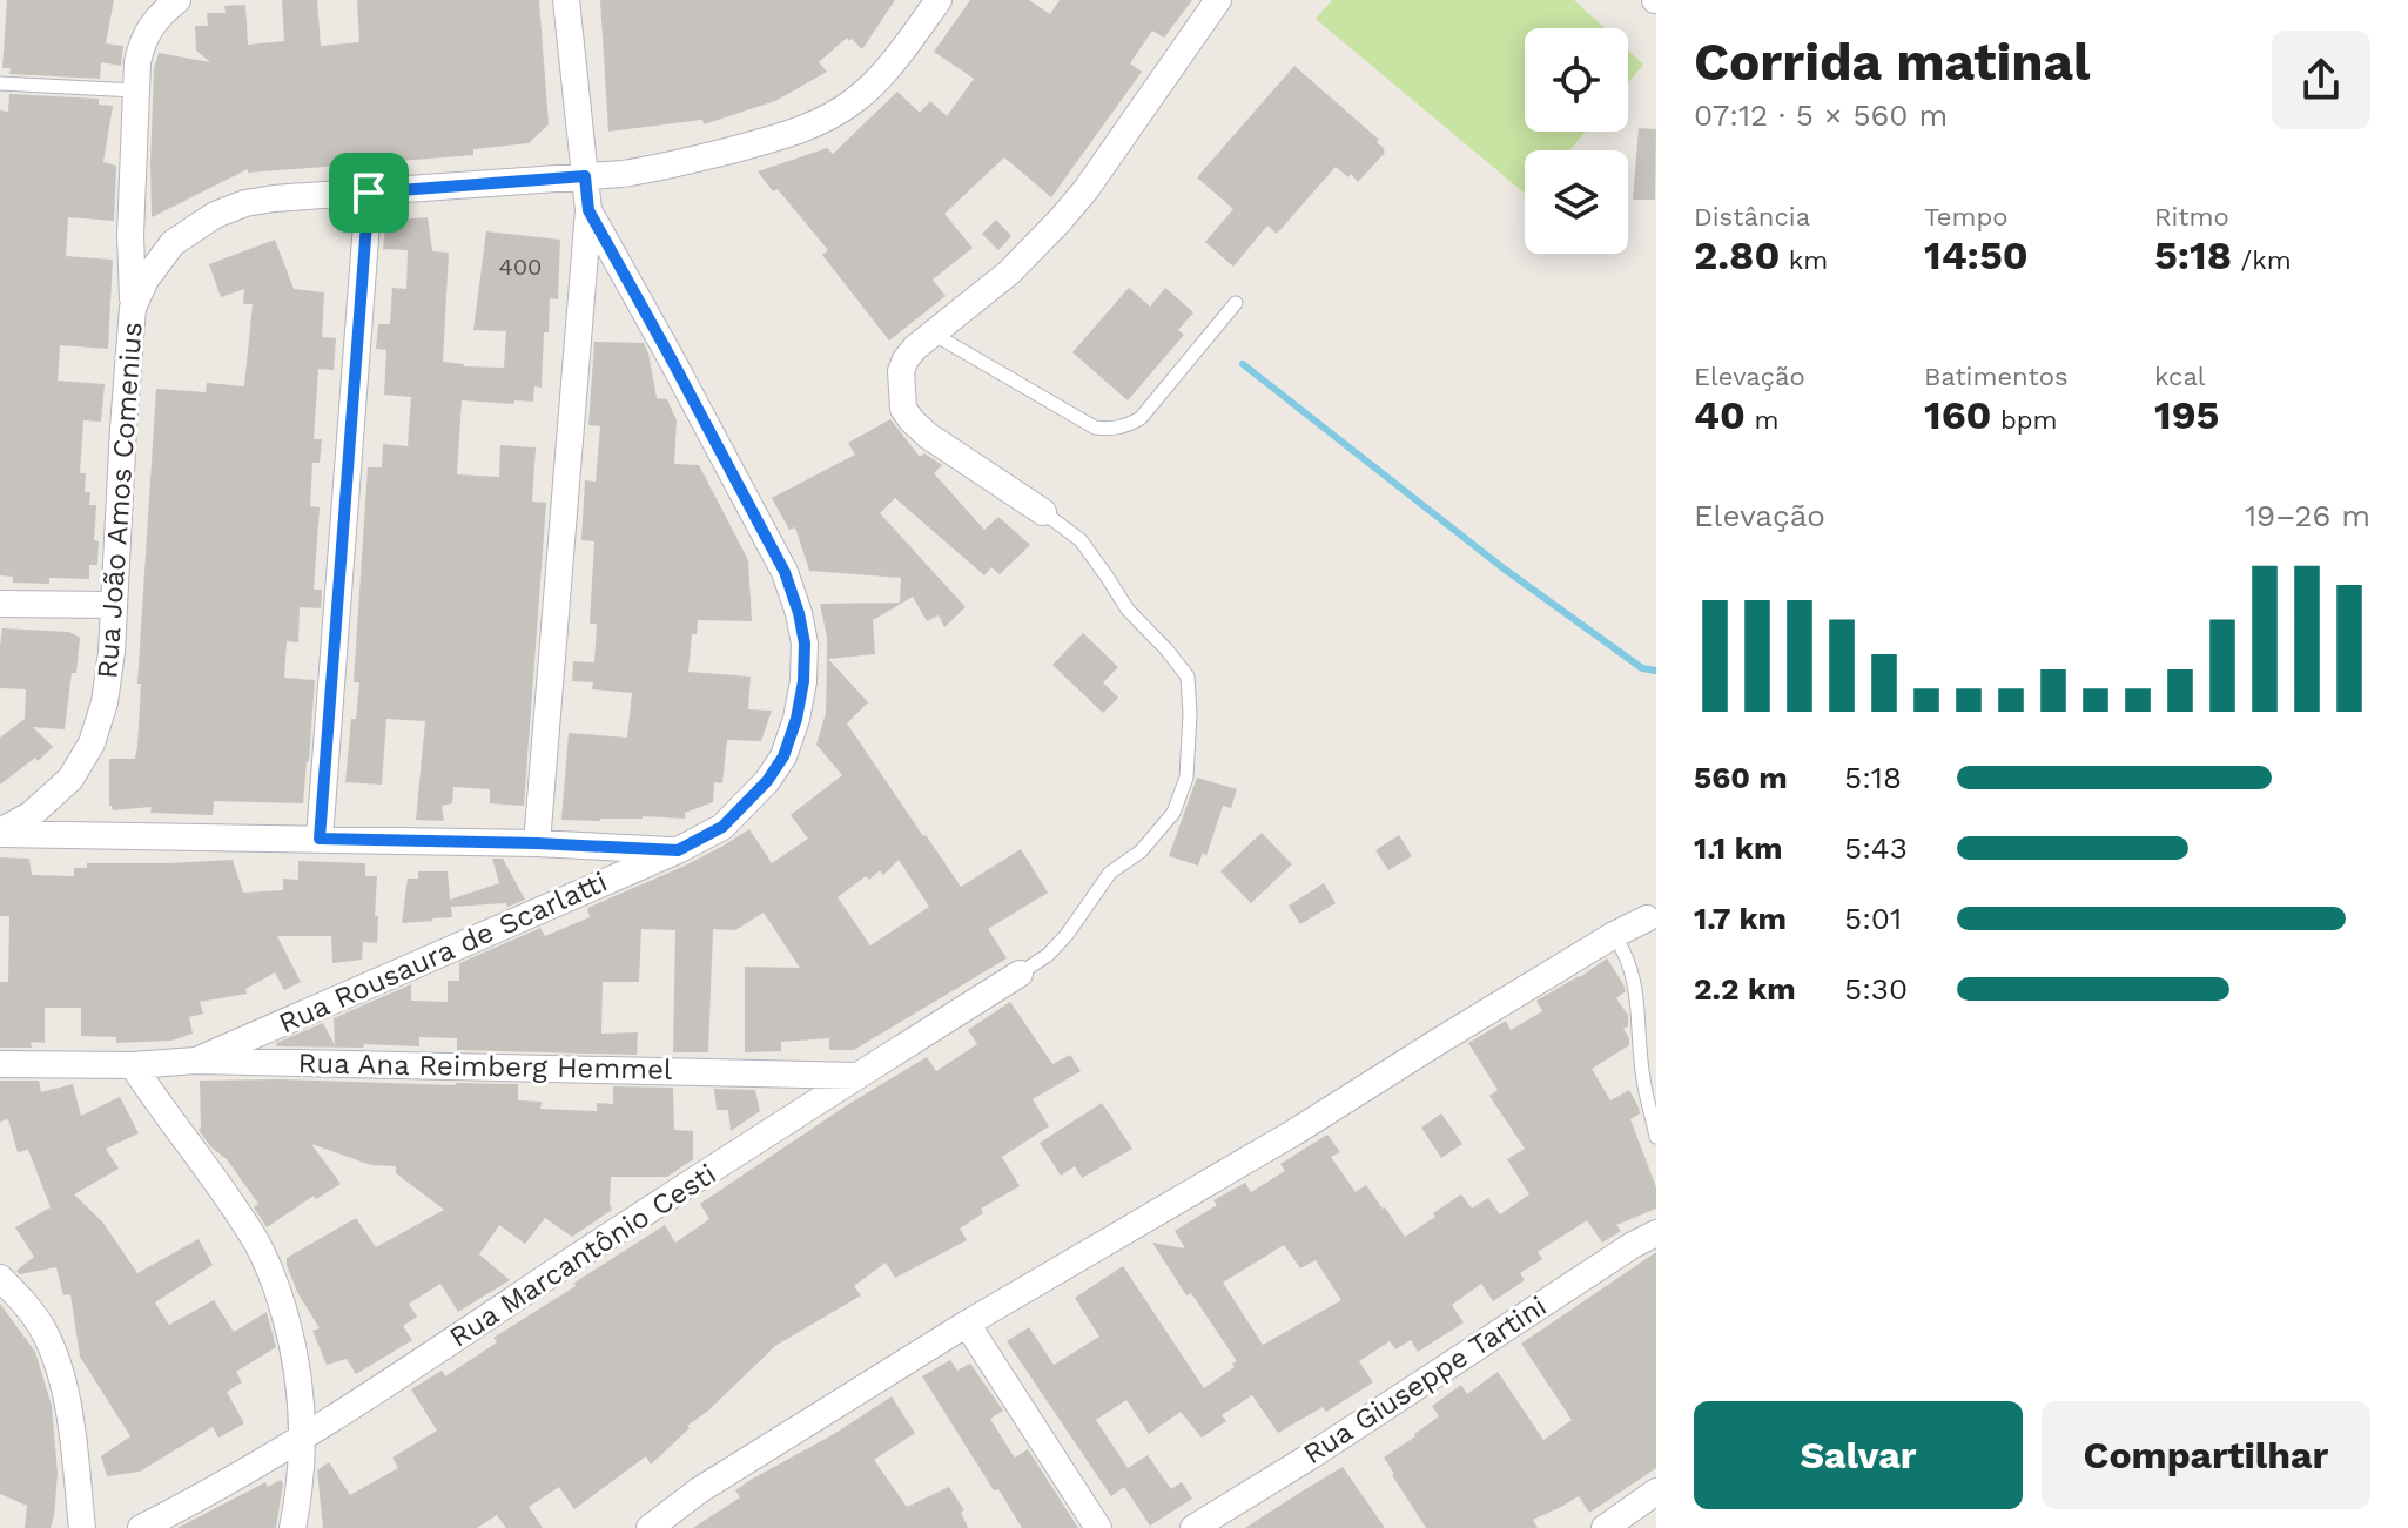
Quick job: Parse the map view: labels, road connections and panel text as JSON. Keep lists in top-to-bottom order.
{
  "streets": {
    "street": [
      "Rua João Amos Comenius",
      "Rua Rousaura de Scarlatti",
      "Rua Ana Reimberg Hemmel",
      "Rua Marcantônio Cesti",
      "Rua Giuseppe Tartini"
    ]
  },
  "crossings": [
    ["Rua Rousaura de Scarlatti", "Rua Ana Reimberg Hemmel"],
    ["Rua Ana Reimberg Hemmel", "Rua Marcantônio Cesti"]
  ],
  "house_numbers": ["400"],
  "page": {
    "heading": ["Corrida matinal", "07:12 · 5 × 560 m"],
    "stats": [
      ["Distância", "2.80 km"],
      ["Tempo", "14:50"],
      ["Ritmo", "5:18 /km"],
      ["Elevação", "40 m"],
      ["Batimentos", "160 bpm"],
      ["kcal", "195"]
    ],
    "chart": ["Elevação", "19–26 m"],
    "list": [
      {
        "name": "560 m",
        "note": "5:18"
      },
      {
        "name": "1.1 km",
        "note": "5:43"
      },
      {
        "name": "1.7 km",
        "note": "5:01"
      },
      {
        "name": "2.2 km",
        "note": "5:30"
      }
    ],
    "buttons": ["Salvar", "Compartilhar"]
  }
}
